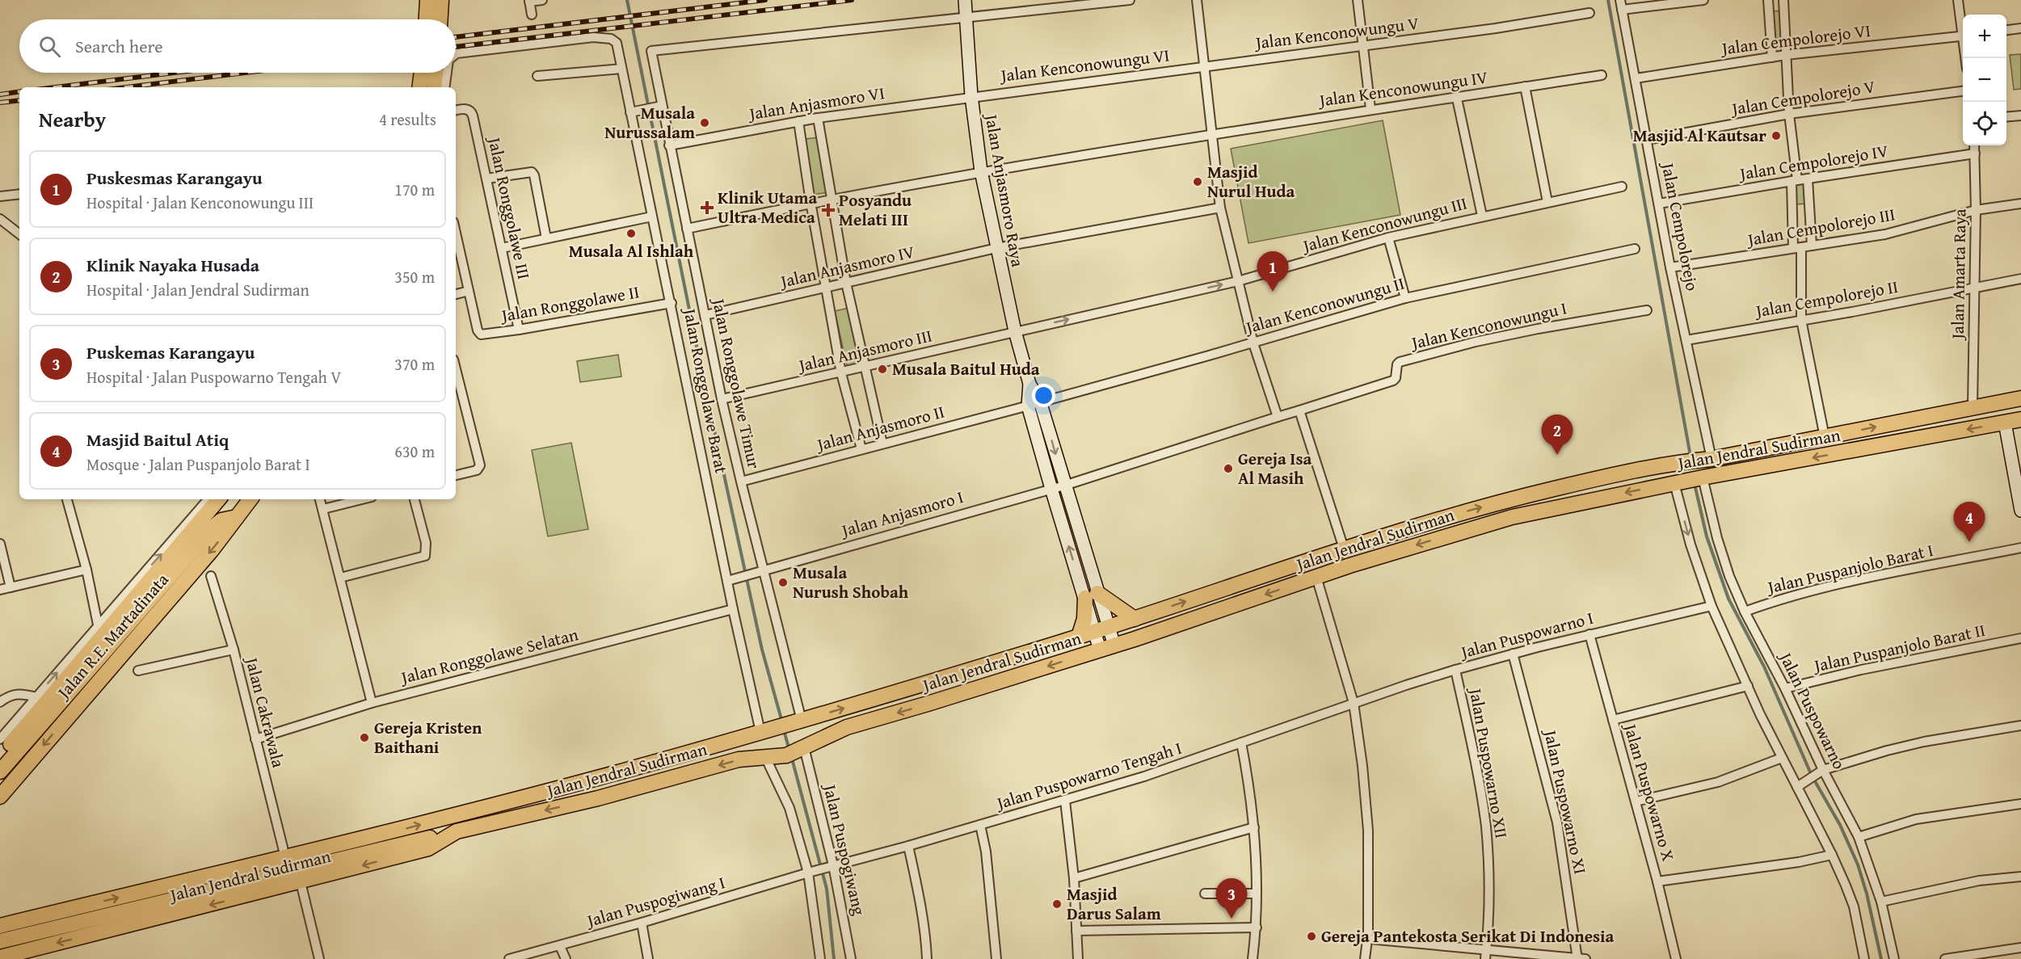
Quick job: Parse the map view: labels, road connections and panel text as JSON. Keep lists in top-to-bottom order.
{
  "streets": {
    "highway": ["Jalan Jendral Sudirman", "Jalan R.E. Martadinata"],
    "street": [
      "Jalan Kenconowungu V",
      "Jalan Cempolorejo VI",
      "Jalan Kenconowungu VI",
      "Jalan Kenconowungu IV",
      "Jalan Cempolorejo V",
      "Jalan Anjasmoro VI",
      "Jalan Cempolorejo IV",
      "Jalan Anjasmoro Raya",
      "Jalan Ronggolawe III",
      "Jalan Kenconowungu III",
      "Jalan Cempolorejo",
      "Jalan Cempolorejo III",
      "Jalan Anjasmoro IV",
      "Jalan Amarta Raya",
      "Jalan Cempolorejo II",
      "Jalan Ronggolawe II",
      "Jalan Kenconowungu II",
      "Jalan Kenconowungu I",
      "Jalan Anjasmoro III",
      "Jalan Ronggolawe Timur",
      "Jalan Ronggolawe Barat",
      "Jalan Anjasmoro II",
      "Jalan Anjasmoro I",
      "Jalan Puspanjolo Barat I",
      "Jalan Puspowarno I",
      "Jalan Puspanjolo Barat II",
      "Jalan Ronggolawe Selatan",
      "Jalan Puspowarno",
      "Jalan Cakrawala",
      "Jalan Puspowarno XII",
      "Jalan Puspowarno Tengah I",
      "Jalan Puspowarno X",
      "Jalan Puspowarno XI",
      "Jalan Puspogiwang",
      "Jalan Puspogiwang I"
    ]
  },
  "crossings": [
    ["Jalan Kenconowungu V", "Jalan Kenconowungu VI"],
    ["Jalan Cempolorejo VI", "Jalan Cempolorejo"],
    ["Jalan Kenconowungu VI", "Jalan Anjasmoro VI"],
    ["Jalan Kenconowungu VI", "Jalan Anjasmoro Raya"],
    ["Jalan Cempolorejo V", "Jalan Cempolorejo"],
    ["Jalan Anjasmoro VI", "Jalan Anjasmoro Raya"],
    ["Jalan Anjasmoro VI", "Jalan Ronggolawe Timur"],
    ["Jalan Cempolorejo IV", "Jalan Cempolorejo"],
    ["Jalan Cempolorejo IV", "Jalan Amarta Raya"],
    ["Jalan Anjasmoro Raya", "Jalan Kenconowungu III"],
    ["Jalan Anjasmoro Raya", "Jalan Anjasmoro IV"],
    ["Jalan Anjasmoro Raya", "Jalan Kenconowungu II"],
    ["Jalan Anjasmoro Raya", "Jalan Anjasmoro III"],
    ["Jalan Anjasmoro Raya", "Jalan Ronggolawe Timur"],
    ["Jalan Anjasmoro Raya", "Jalan Anjasmoro II"],
    ["Jalan Anjasmoro Raya", "Jalan Jendral Sudirman"],
    ["Jalan Anjasmoro Raya", "Jalan Anjasmoro I"],
    ["Jalan Ronggolawe III", "Jalan Ronggolawe II"],
    ["Jalan Kenconowungu III", "Jalan Anjasmoro III"],
    ["Jalan Cempolorejo", "Jalan Cempolorejo III"],
    ["Jalan Cempolorejo", "Jalan Cempolorejo II"],
    ["Jalan Cempolorejo", "Jalan Jendral Sudirman"],
    ["Jalan Cempolorejo III", "Jalan Amarta Raya"],
    ["Jalan Anjasmoro IV", "Jalan Ronggolawe Timur"],
    ["Jalan Amarta Raya", "Jalan Cempolorejo II"],
    ["Jalan Amarta Raya", "Jalan Jendral Sudirman"],
    ["Jalan Ronggolawe II", "Jalan Ronggolawe Barat"],
    ["Jalan Kenconowungu II", "Jalan Anjasmoro II"],
    ["Jalan Anjasmoro III", "Jalan Ronggolawe Timur"],
    ["Jalan Ronggolawe Timur", "Jalan Anjasmoro II"],
    ["Jalan Ronggolawe Timur", "Jalan Jendral Sudirman"],
    ["Jalan Ronggolawe Timur", "Jalan Anjasmoro I"],
    ["Jalan Ronggolawe Barat", "Jalan Jendral Sudirman"],
    ["Jalan Ronggolawe Barat", "Jalan Anjasmoro I"],
    ["Jalan Ronggolawe Barat", "Jalan Ronggolawe Selatan"],
    ["Jalan Jendral Sudirman", "Jalan Puspowarno"],
    ["Jalan Jendral Sudirman", "Jalan Cakrawala"],
    ["Jalan Jendral Sudirman", "Jalan Puspogiwang"],
    ["Jalan Puspanjolo Barat I", "Jalan Puspowarno"],
    ["Jalan Puspowarno I", "Jalan Puspowarno XII"],
    ["Jalan Puspowarno I", "Jalan Puspowarno Tengah I"],
    ["Jalan Puspowarno I", "Jalan Puspowarno X"],
    ["Jalan Puspowarno I", "Jalan Puspowarno XI"],
    ["Jalan Puspanjolo Barat II", "Jalan Puspowarno"],
    ["Jalan Ronggolawe Selatan", "Jalan Cakrawala"],
    ["Jalan Puspowarno Tengah I", "Jalan Puspogiwang"],
    ["Jalan Puspowarno Tengah I", "Jalan Puspogiwang I"],
    ["Jalan Puspogiwang", "Jalan Puspogiwang I"]
  ],
  "one_way": ["Jalan Kenconowungu III"],
  "places": {
    "other": [
      "Musala Nurussalam",
      "Masjid Al Kautsar",
      "Masjid Nurul Huda",
      "Musala Al Ishlah",
      "Musala Baitul Huda",
      "Gereja Isa Al Masih",
      "Musala Nurush Shobah",
      "Gereja Kristen Baithani",
      "Masjid Darus Salam",
      "Gereja Pantekosta Serikat Di Indonesia"
    ],
    "health": ["Klinik Utama Ultra Medica", "Posyandu Melati III"]
  },
  "page": {
    "map_buttons": ["+", "−"],
    "search": "Search here",
    "heading": ["Nearby", "4 results"],
    "list": [
      {
        "mark": "1",
        "name": "Puskesmas Karangayu",
        "note": "Hospital · Jalan Kenconowungu III",
        "value": "170 m"
      },
      {
        "mark": "2",
        "name": "Klinik Nayaka Husada",
        "note": "Hospital · Jalan Jendral Sudirman",
        "value": "350 m"
      },
      {
        "mark": "3",
        "name": "Puskemas Karangayu",
        "note": "Hospital · Jalan Puspowarno Tengah V",
        "value": "370 m"
      },
      {
        "mark": "4",
        "name": "Masjid Baitul Atiq",
        "note": "Mosque · Jalan Puspanjolo Barat I",
        "value": "630 m"
      }
    ],
    "pins": [
      "1",
      "2",
      "4",
      "3"
    ]
  }
}
